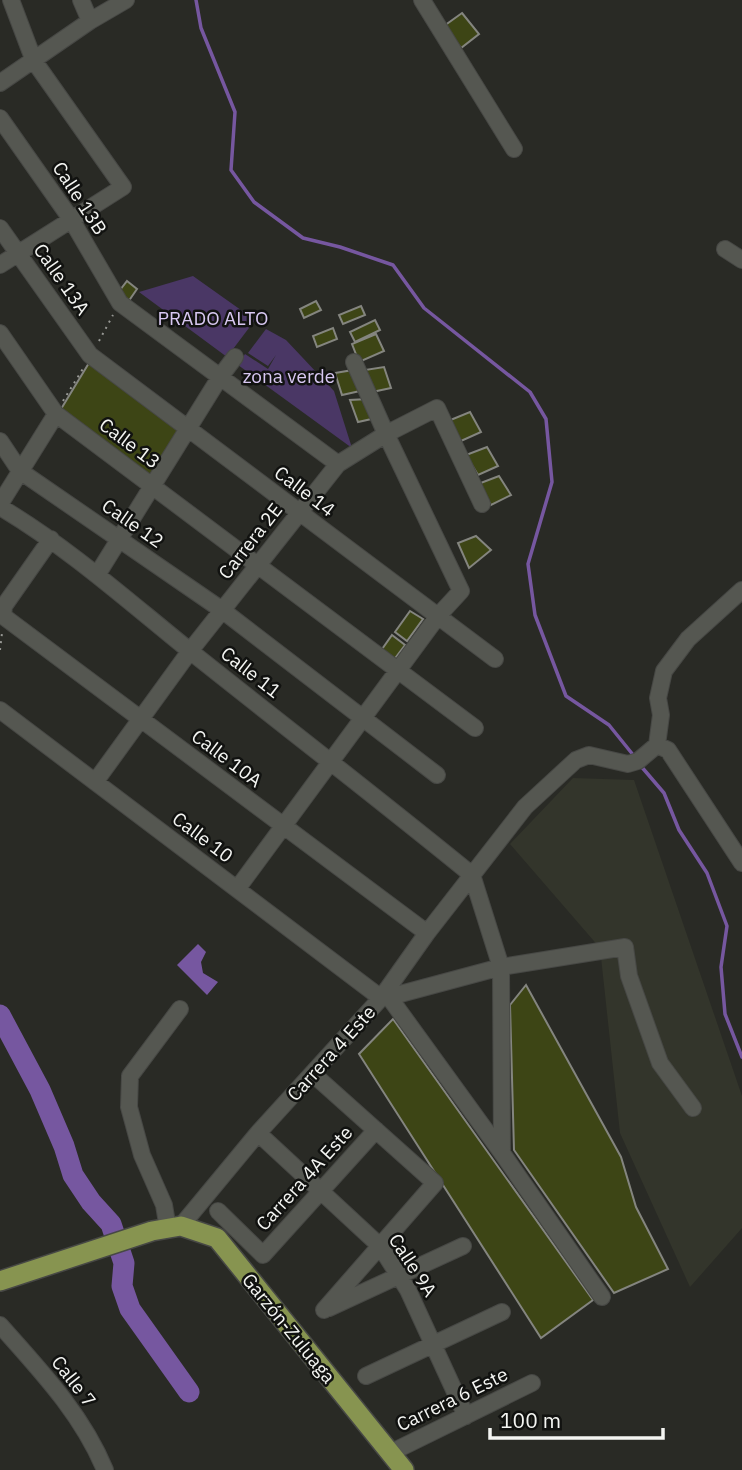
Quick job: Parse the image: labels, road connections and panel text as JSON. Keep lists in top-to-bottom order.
{
  "streets": {
    "main road": ["Garzón-Zuluaga"],
    "street": [
      "Calle 13B",
      "Calle 13A",
      "Calle 13",
      "Calle 14",
      "Calle 12",
      "Carrera 2E",
      "Calle 11",
      "Calle 10A",
      "Calle 10",
      "Carrera 4 Este",
      "Carrera 4A Este",
      "Calle 9A",
      "Calle 7",
      "Carrera 6 Este"
    ]
  },
  "crossings": [
    ["Calle 13A", "Calle 14"],
    ["Calle 13", "Carrera 2E"],
    ["Calle 14", "Carrera 2E"],
    ["Calle 12", "Carrera 2E"],
    ["Carrera 2E", "Calle 11"],
    ["Carrera 2E", "Calle 10A"],
    ["Carrera 2E", "Calle 10"],
    ["Calle 11", "Calle 10A"],
    ["Calle 11", "Carrera 4 Este"],
    ["Calle 10A", "Carrera 4 Este"],
    ["Calle 10", "Carrera 4 Este"],
    ["Carrera 4 Este", "Calle 9A"],
    ["Carrera 4 Este", "Garzón-Zuluaga"],
    ["Carrera 4A Este", "Calle 9A"],
    ["Calle 9A", "Carrera 6 Este"],
    ["Garzón-Zuluaga", "Carrera 6 Este"]
  ],
  "parks": ["PRADO ALTO", "zona verde"],
  "scale_bar": "100 m"
}
